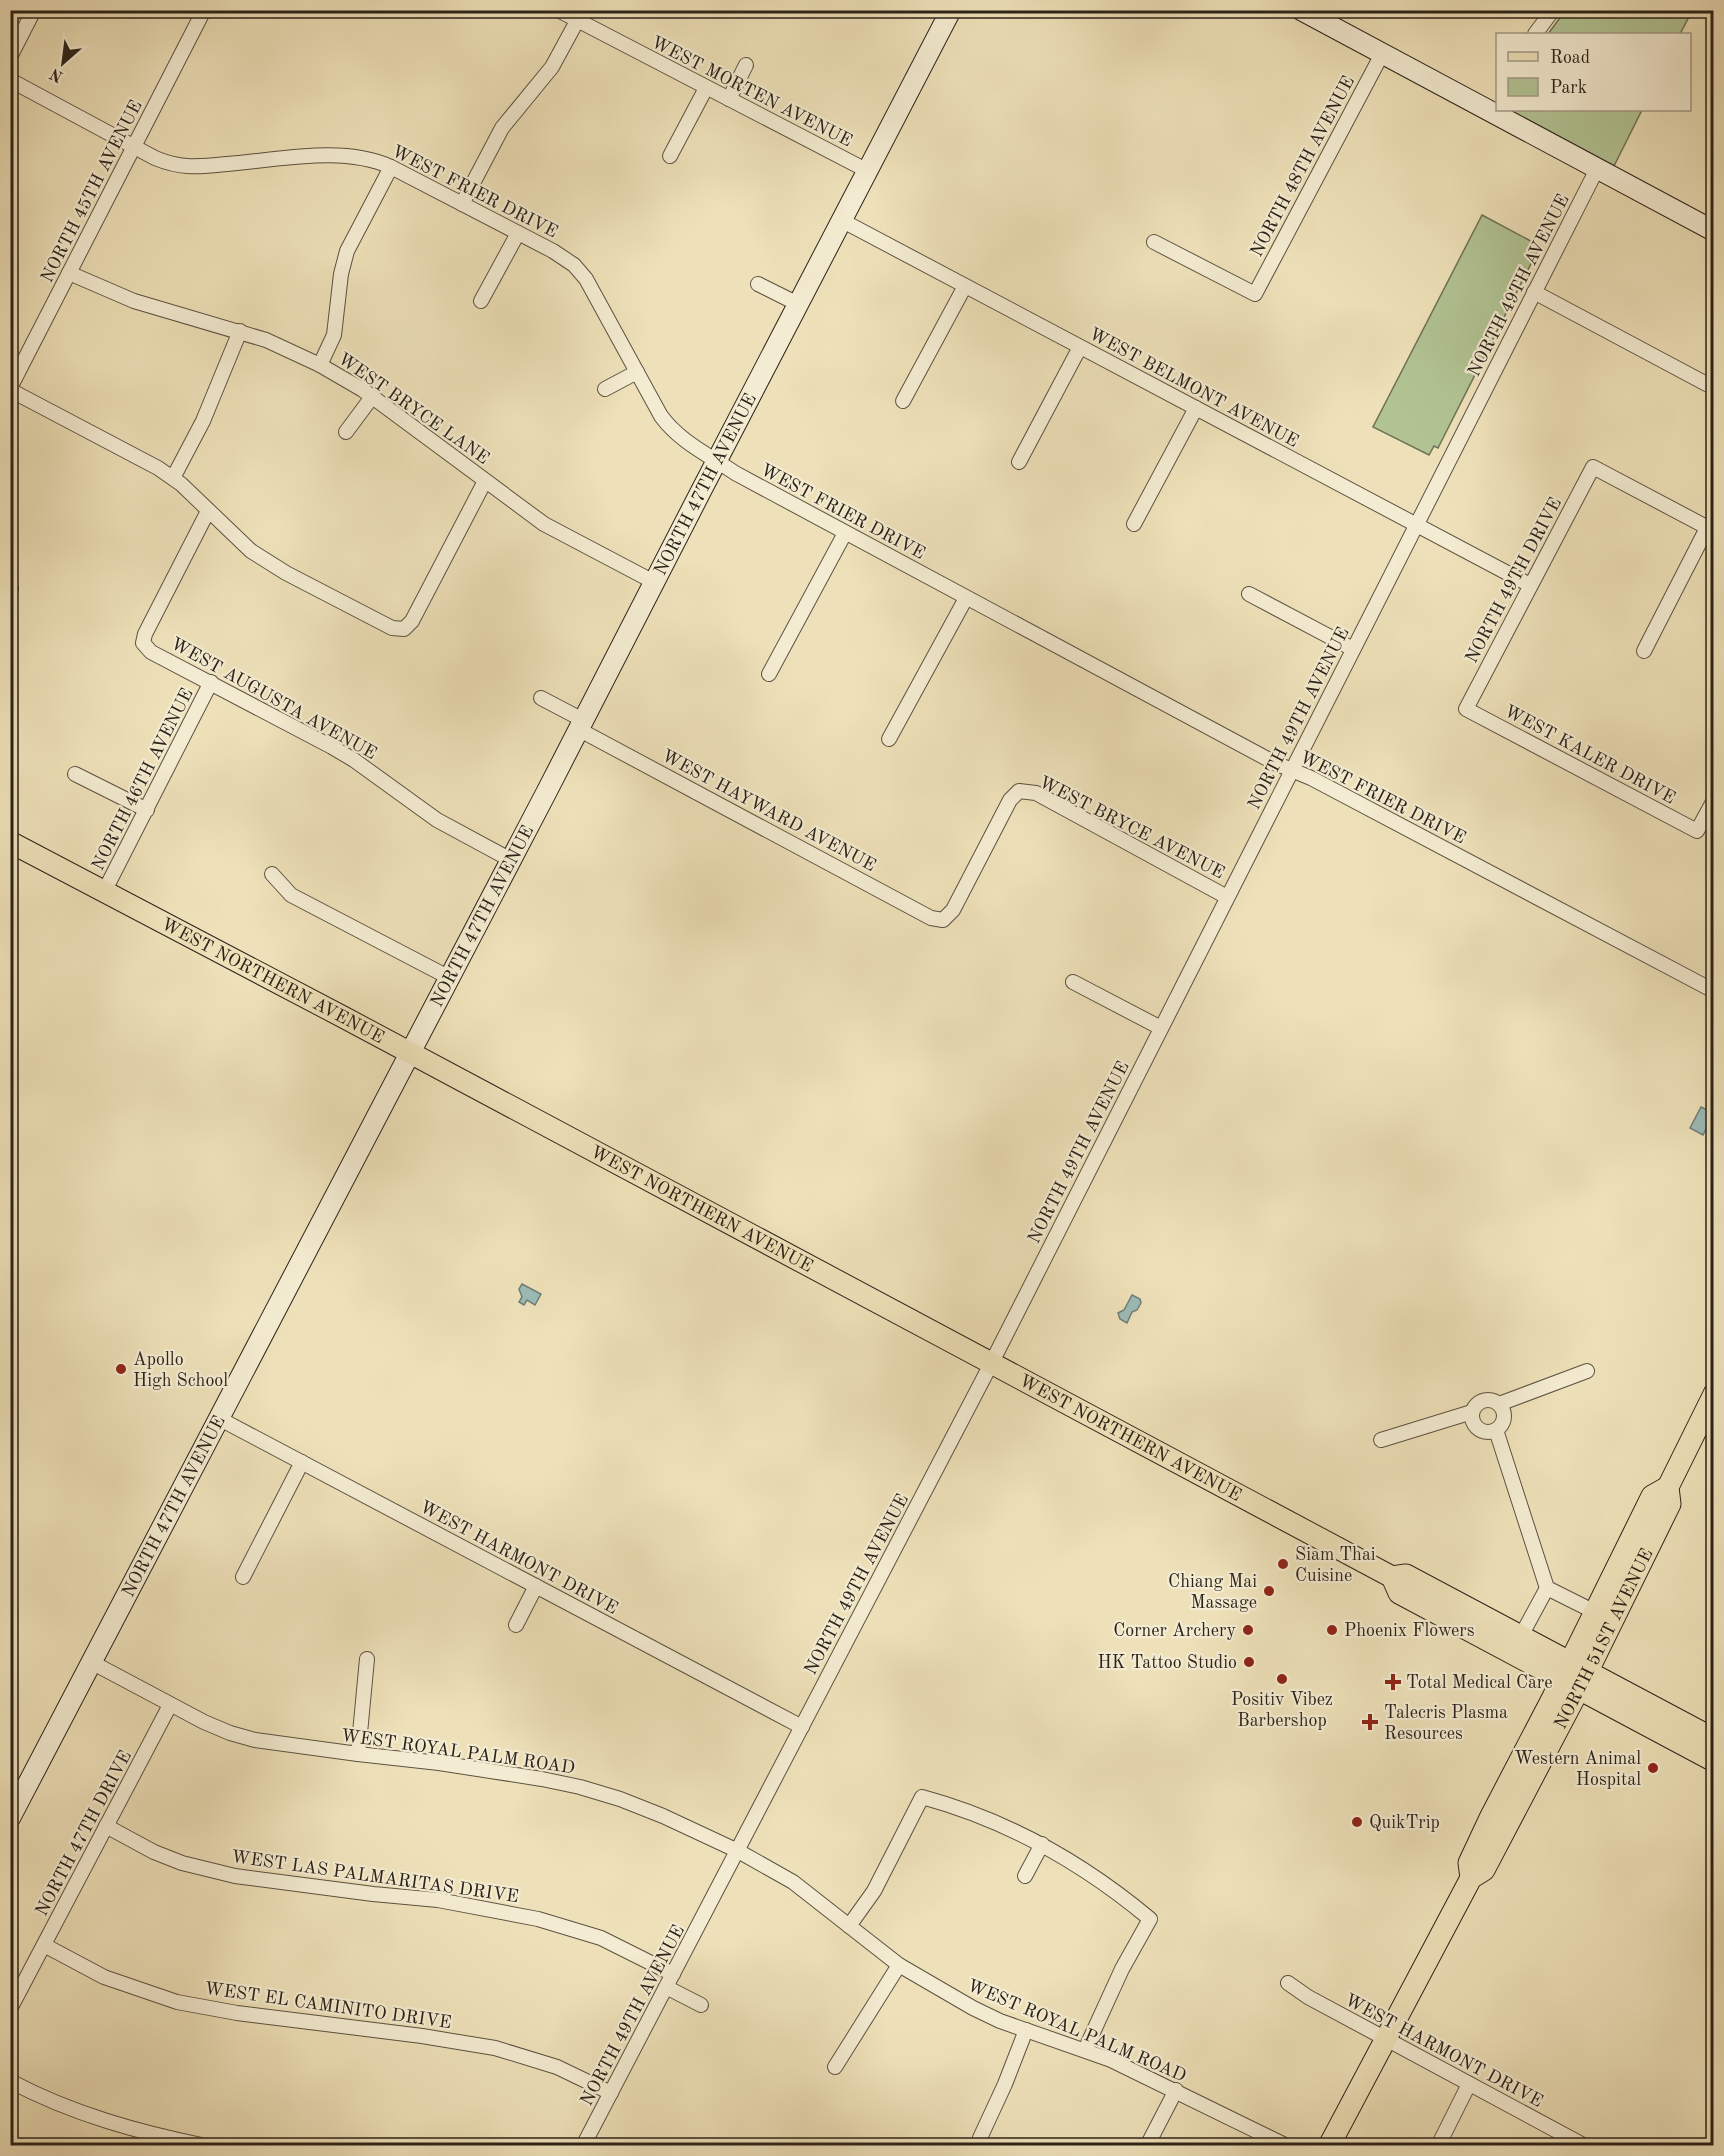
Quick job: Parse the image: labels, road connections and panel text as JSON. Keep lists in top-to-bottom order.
{
  "streets": {
    "main road": ["WEST NORTHERN AVENUE", "NORTH 51ST AVENUE"],
    "street": [
      "WEST MORTEN AVENUE",
      "NORTH 48TH AVENUE",
      "NORTH 45TH AVENUE",
      "WEST FRIER DRIVE",
      "NORTH 49TH AVENUE",
      "WEST BELMONT AVENUE",
      "WEST BRYCE LANE",
      "NORTH 47TH AVENUE",
      "NORTH 49TH DRIVE",
      "WEST AUGUSTA AVENUE",
      "WEST KALER DRIVE",
      "NORTH 46TH AVENUE",
      "WEST HAYWARD AVENUE",
      "WEST BRYCE AVENUE",
      "WEST HARMONT DRIVE",
      "WEST ROYAL PALM ROAD",
      "NORTH 47TH DRIVE",
      "WEST LAS PALMARITAS DRIVE",
      "WEST EL CAMINITO DRIVE"
    ]
  },
  "crossings": [
    ["WEST MORTEN AVENUE", "NORTH 47TH AVENUE"],
    ["NORTH 45TH AVENUE", "WEST FRIER DRIVE"],
    ["NORTH 45TH AVENUE", "WEST BRYCE LANE"],
    ["WEST FRIER DRIVE", "NORTH 49TH AVENUE"],
    ["WEST FRIER DRIVE", "NORTH 47TH AVENUE"],
    ["NORTH 49TH AVENUE", "WEST BELMONT AVENUE"],
    ["NORTH 49TH AVENUE", "WEST BRYCE AVENUE"],
    ["NORTH 49TH AVENUE", "WEST NORTHERN AVENUE"],
    ["NORTH 49TH AVENUE", "WEST HARMONT DRIVE"],
    ["NORTH 49TH AVENUE", "WEST ROYAL PALM ROAD"],
    ["NORTH 49TH AVENUE", "WEST LAS PALMARITAS DRIVE"],
    ["NORTH 49TH AVENUE", "WEST EL CAMINITO DRIVE"],
    ["WEST BELMONT AVENUE", "NORTH 47TH AVENUE"],
    ["WEST BELMONT AVENUE", "NORTH 49TH DRIVE"],
    ["WEST BRYCE LANE", "NORTH 47TH AVENUE"],
    ["NORTH 47TH AVENUE", "WEST AUGUSTA AVENUE"],
    ["NORTH 47TH AVENUE", "WEST HAYWARD AVENUE"],
    ["NORTH 47TH AVENUE", "WEST NORTHERN AVENUE"],
    ["NORTH 47TH AVENUE", "WEST HARMONT DRIVE"],
    ["NORTH 47TH AVENUE", "WEST ROYAL PALM ROAD"],
    ["NORTH 49TH DRIVE", "WEST KALER DRIVE"],
    ["WEST AUGUSTA AVENUE", "NORTH 46TH AVENUE"],
    ["NORTH 46TH AVENUE", "WEST NORTHERN AVENUE"],
    ["WEST HAYWARD AVENUE", "WEST BRYCE AVENUE"],
    ["WEST NORTHERN AVENUE", "NORTH 51ST AVENUE"],
    ["WEST HARMONT DRIVE", "NORTH 51ST AVENUE"],
    ["WEST ROYAL PALM ROAD", "NORTH 47TH DRIVE"],
    ["NORTH 47TH DRIVE", "WEST LAS PALMARITAS DRIVE"],
    ["NORTH 47TH DRIVE", "WEST EL CAMINITO DRIVE"]
  ],
  "places": {
    "other": [
      "Apollo High School",
      "Siam Thai Cuisine",
      "Chiang Mai Massage",
      "Corner Archery",
      "Phoenix Flowers",
      "HK Tattoo Studio",
      "Positiv Vibez Barbershop",
      "Western Animal Hospital",
      "QuikTrip"
    ],
    "health": ["Total Medical Care", "Talecris Plasma Resources"]
  },
  "legend": ["Road", "Park"],
  "north": "bottom left"
}
